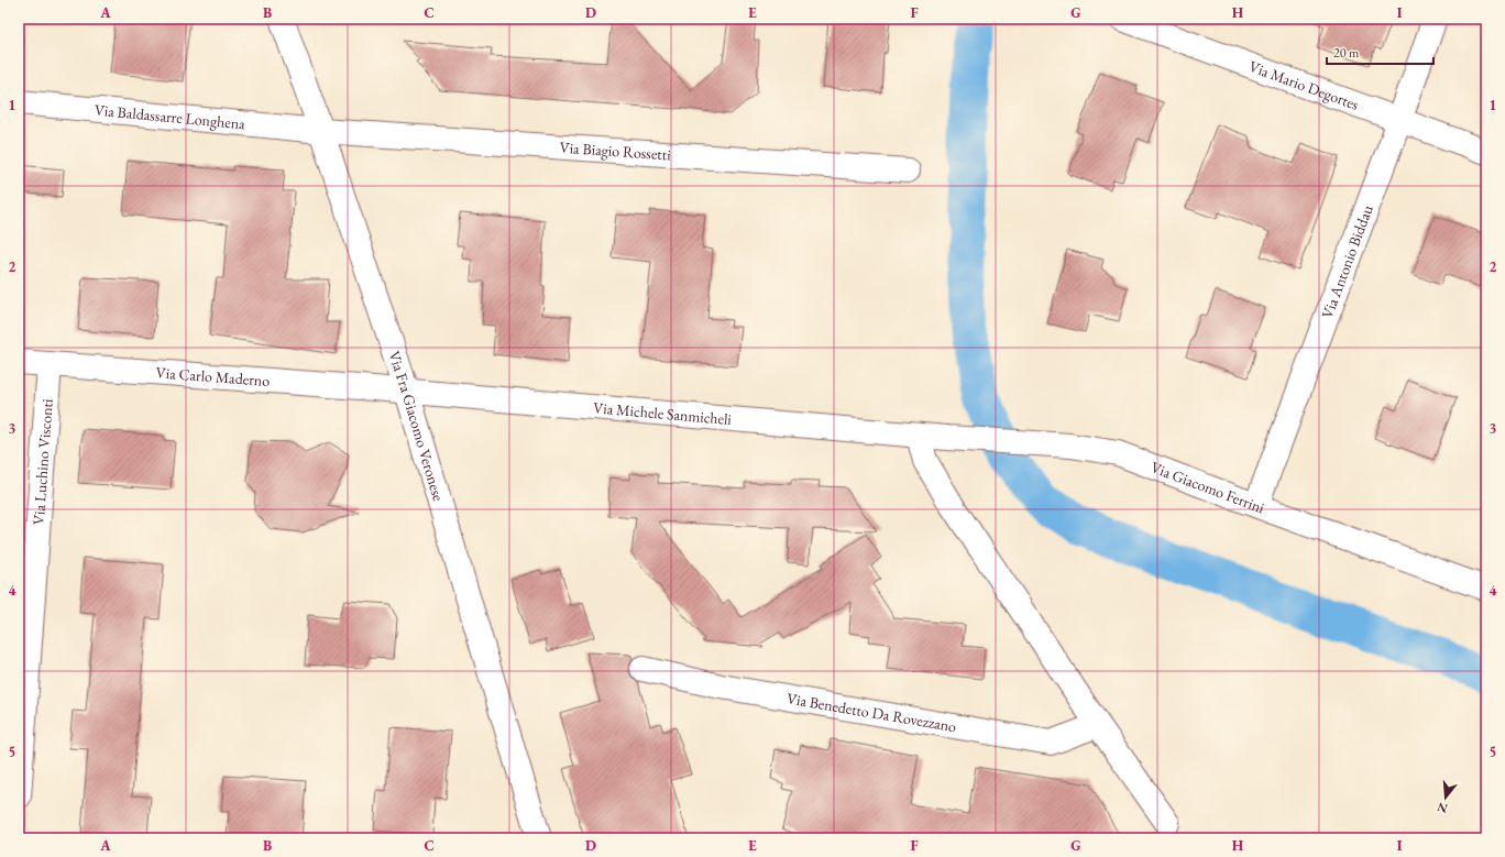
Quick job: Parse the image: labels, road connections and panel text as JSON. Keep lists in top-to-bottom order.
{
  "streets": {
    "street": [
      "Via Mario Degortes",
      "Via Baldassarre Longhena",
      "Via Biagio Rossetti",
      "Via Antonio Biddau",
      "Via Carlo Maderno",
      "Via Michele Sanmicheli",
      "Via Fra Giacomo Veronese",
      "Via Luchino Visconti",
      "Via Giacomo Ferrini",
      "Via Benedetto Da Rovezzano"
    ]
  },
  "crossings": [
    ["Via Mario Degortes", "Via Antonio Biddau"],
    ["Via Baldassarre Longhena", "Via Biagio Rossetti"],
    ["Via Baldassarre Longhena", "Via Fra Giacomo Veronese"],
    ["Via Biagio Rossetti", "Via Fra Giacomo Veronese"],
    ["Via Antonio Biddau", "Via Giacomo Ferrini"],
    ["Via Carlo Maderno", "Via Michele Sanmicheli"],
    ["Via Carlo Maderno", "Via Fra Giacomo Veronese"],
    ["Via Carlo Maderno", "Via Luchino Visconti"],
    ["Via Michele Sanmicheli", "Via Fra Giacomo Veronese"],
    ["Via Michele Sanmicheli", "Via Giacomo Ferrini"]
  ],
  "scale_bar": "20 m",
  "north": "bottom",
  "grid": {
    "columns": [
      "A",
      "B",
      "C",
      "D",
      "E",
      "F",
      "G",
      "H",
      "I"
    ],
    "rows": [
      "1",
      "2",
      "3",
      "4",
      "5"
    ]
  }
}
